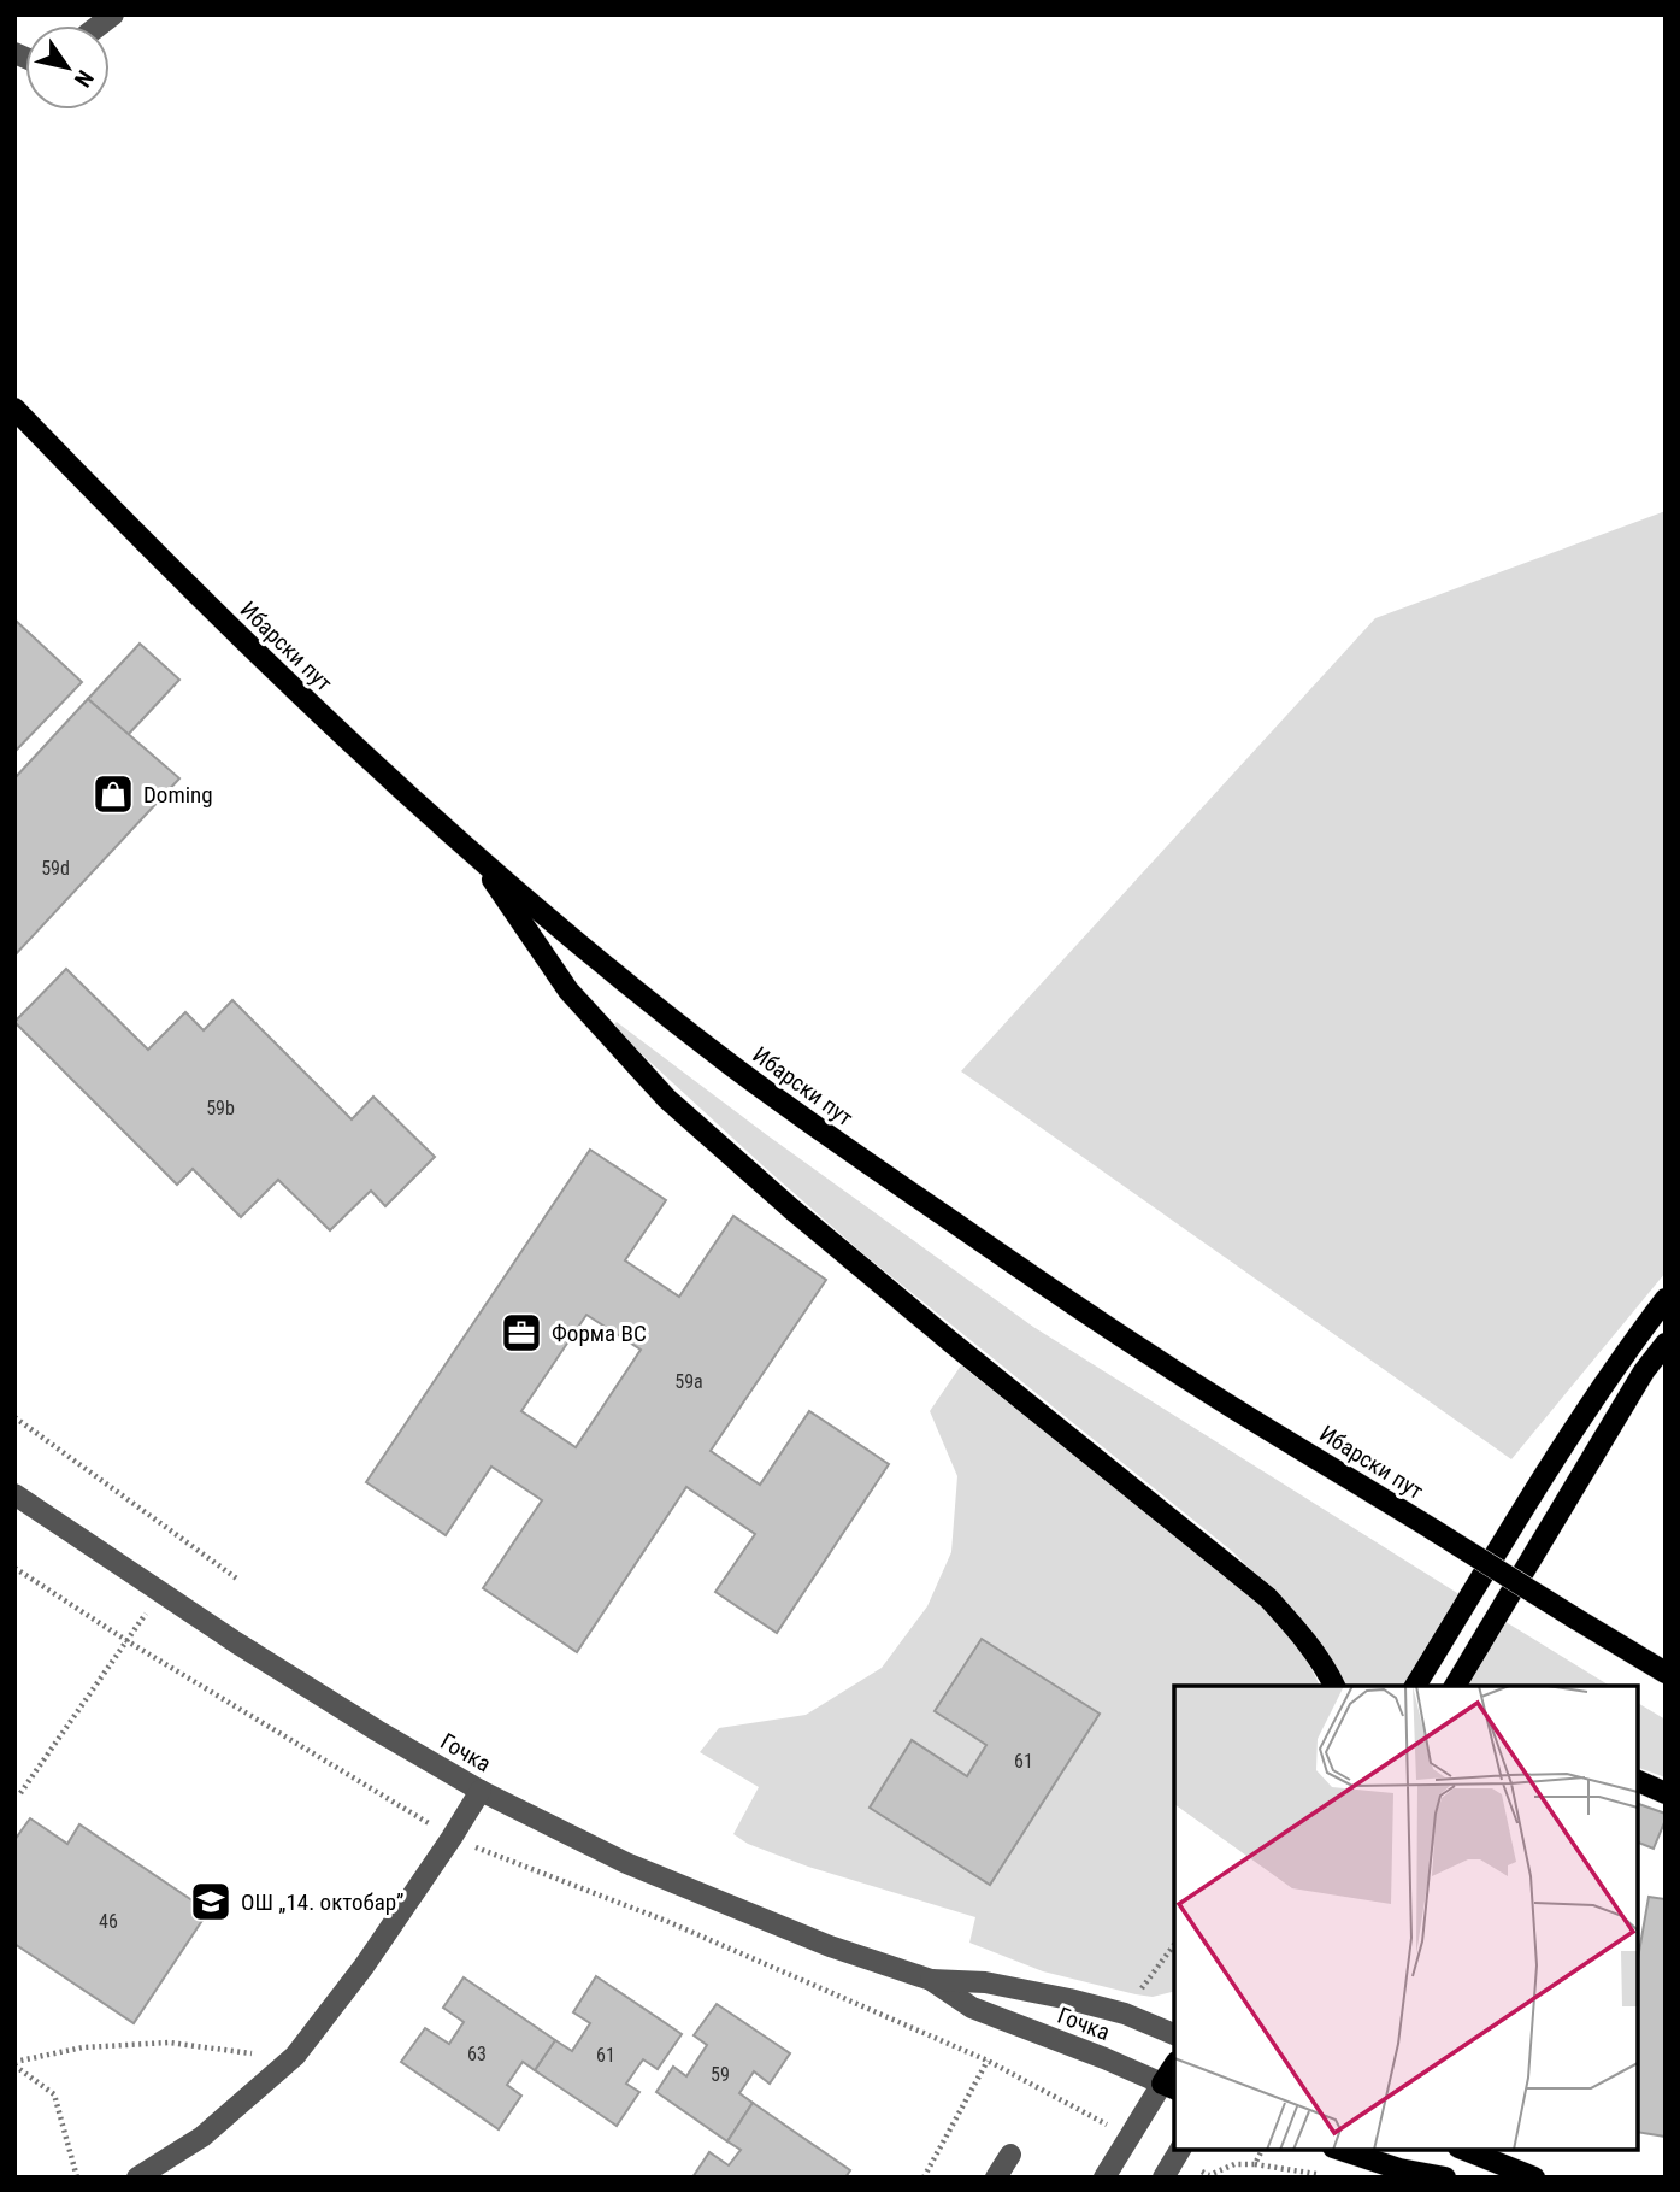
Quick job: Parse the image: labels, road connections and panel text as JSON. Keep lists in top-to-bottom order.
{
  "streets": {
    "main road": ["Ибарски пут"],
    "street": ["Гочка"]
  },
  "places": {
    "shop": ["Doming"],
    "office": ["Форма ВС"],
    "school or university": ["ОШ „14. октобар”"]
  },
  "house_numbers": [
    "59d",
    "59b",
    "59a",
    "61",
    "46",
    "63",
    "61",
    "59"
  ],
  "north": "bottom right"
}
